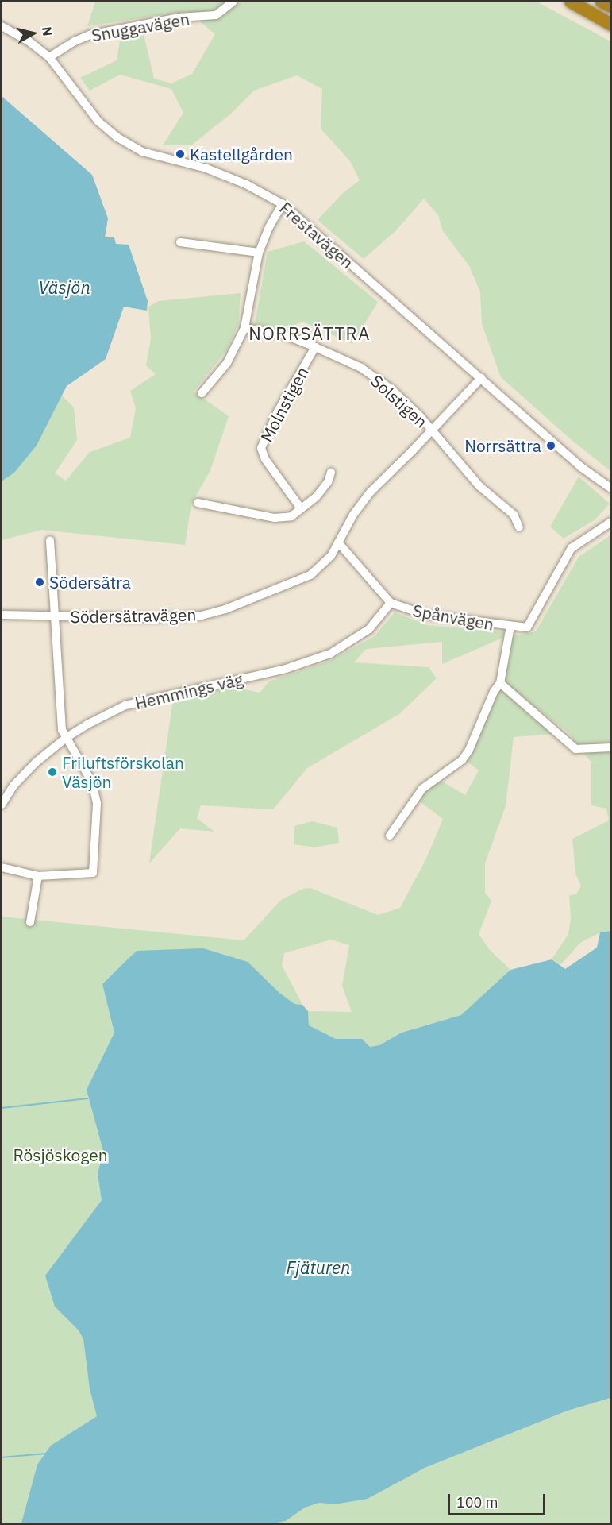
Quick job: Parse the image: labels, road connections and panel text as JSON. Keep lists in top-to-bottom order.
{
  "streets": {
    "street": [
      "Snuggavägen",
      "Frestavägen",
      "Solstigen",
      "Molnstigen",
      "Södersätravägen",
      "Spånvägen",
      "Hemmings väg"
    ]
  },
  "crossings": [
    ["Snuggavägen", "Frestavägen"],
    ["Frestavägen", "Södersätravägen"],
    ["Solstigen", "Molnstigen"],
    ["Solstigen", "Södersätravägen"],
    ["Södersätravägen", "Spånvägen"],
    ["Spånvägen", "Hemmings väg"]
  ],
  "districts": ["NORRSÄTTRA"],
  "water": ["Väsjön", "Fjäturen"],
  "parks": ["Rösjöskogen"],
  "places": [
    "Kastellgården",
    "Norrsättra",
    "Södersätra",
    "Friluftsförskolan Väsjön"
  ],
  "scale_bar": "100 m",
  "north": "right"
}
